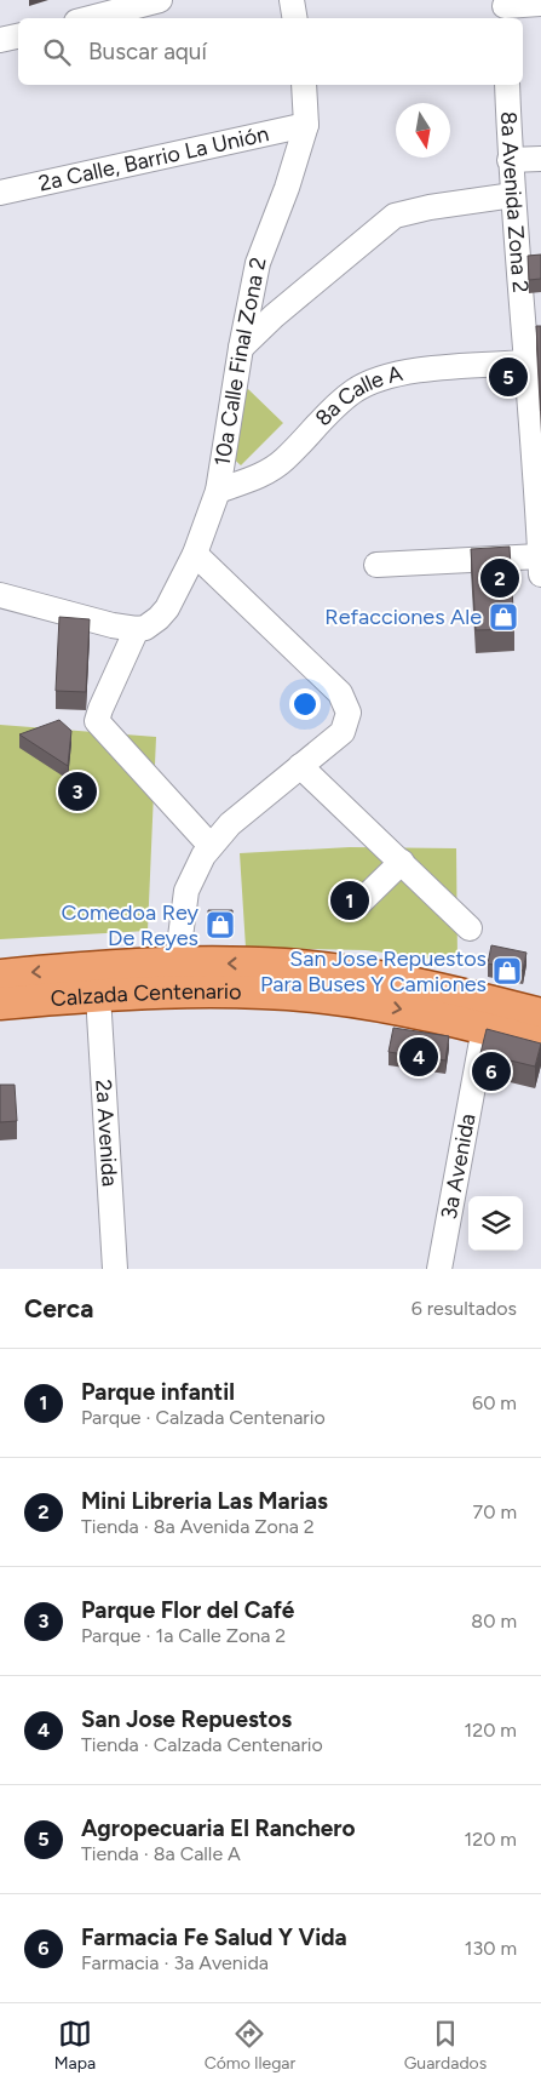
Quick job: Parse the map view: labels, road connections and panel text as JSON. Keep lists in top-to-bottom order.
{
  "streets": {
    "main road": ["Calzada Centenario"],
    "street": [
      "2a Calle, Barrio La Unión",
      "8a Avenida Zona 2",
      "10a Calle Final Zona 2",
      "8a Calle A",
      "2a Avenida",
      "3a Avenida"
    ]
  },
  "crossings": [
    ["2a Calle, Barrio La Unión", "10a Calle Final Zona 2"],
    ["8a Avenida Zona 2", "8a Calle A"],
    ["10a Calle Final Zona 2", "8a Calle A"],
    ["Calzada Centenario", "2a Avenida"],
    ["Calzada Centenario", "3a Avenida"]
  ],
  "places": {
    "shop": ["Refacciones Ale", "Comedoa Rey De Reyes", "San Jose Repuestos Para Buses Y Camiones"]
  },
  "north": "bottom",
  "page": {
    "search": "Buscar aquí",
    "pins": [
      "5",
      "2",
      "3",
      "1",
      "4",
      "6"
    ],
    "heading": ["Cerca", "6 resultados"],
    "list": [
      {
        "mark": "1",
        "name": "Parque infantil",
        "note": "Parque · Calzada Centenario",
        "value": "60 m"
      },
      {
        "mark": "2",
        "name": "Mini Libreria Las Marias",
        "note": "Tienda · 8a Avenida Zona 2",
        "value": "70 m"
      },
      {
        "mark": "3",
        "name": "Parque Flor del Café",
        "note": "Parque · 1a Calle Zona 2",
        "value": "80 m"
      },
      {
        "mark": "4",
        "name": "San Jose Repuestos",
        "note": "Tienda · Calzada Centenario",
        "value": "120 m"
      },
      {
        "mark": "5",
        "name": "Agropecuaria El Ranchero",
        "note": "Tienda · 8a Calle A",
        "value": "120 m"
      },
      {
        "mark": "6",
        "name": "Farmacia Fe Salud Y Vida",
        "note": "Farmacia · 3a Avenida",
        "value": "130 m"
      }
    ],
    "nav": ["Mapa", "Cómo llegar", "Guardados"]
  }
}
